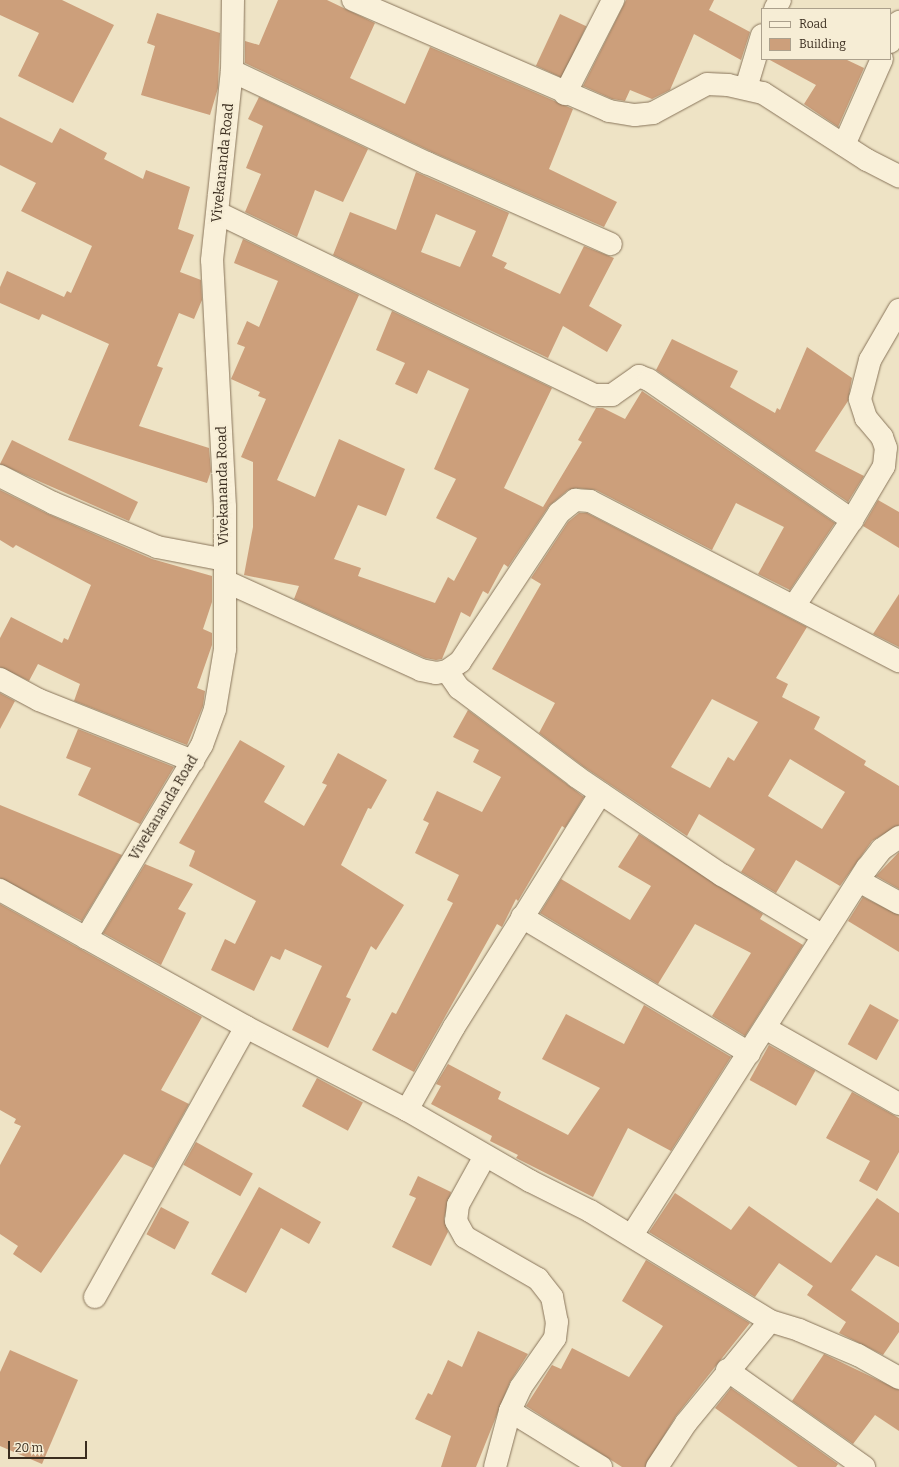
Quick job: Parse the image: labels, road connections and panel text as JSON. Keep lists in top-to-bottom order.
{
  "streets": {
    "street": ["Vivekananda Road"]
  },
  "legend": ["Road", "Building"],
  "scale_bar": "20 m"
}
